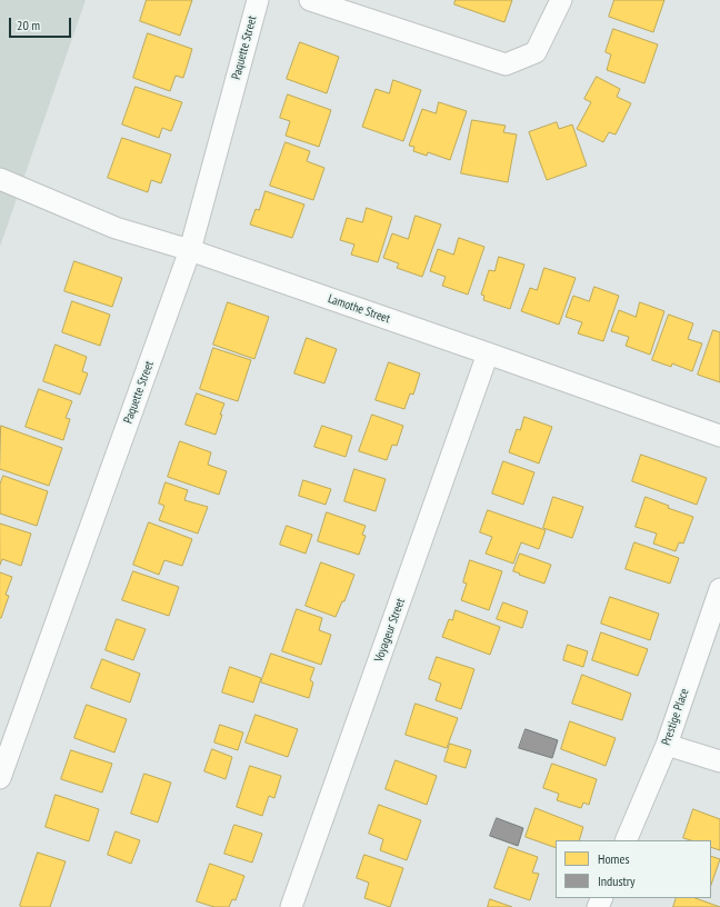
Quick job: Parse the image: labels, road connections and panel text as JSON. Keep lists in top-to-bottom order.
{
  "streets": {
    "street": [
      "Paquette Street",
      "Lamothe Street",
      "Voyageur Street",
      "Prestige Place"
    ]
  },
  "crossings": [
    ["Paquette Street", "Lamothe Street"],
    ["Lamothe Street", "Voyageur Street"]
  ],
  "legend": ["Homes", "Industry"],
  "scale_bar": "20 m"
}
